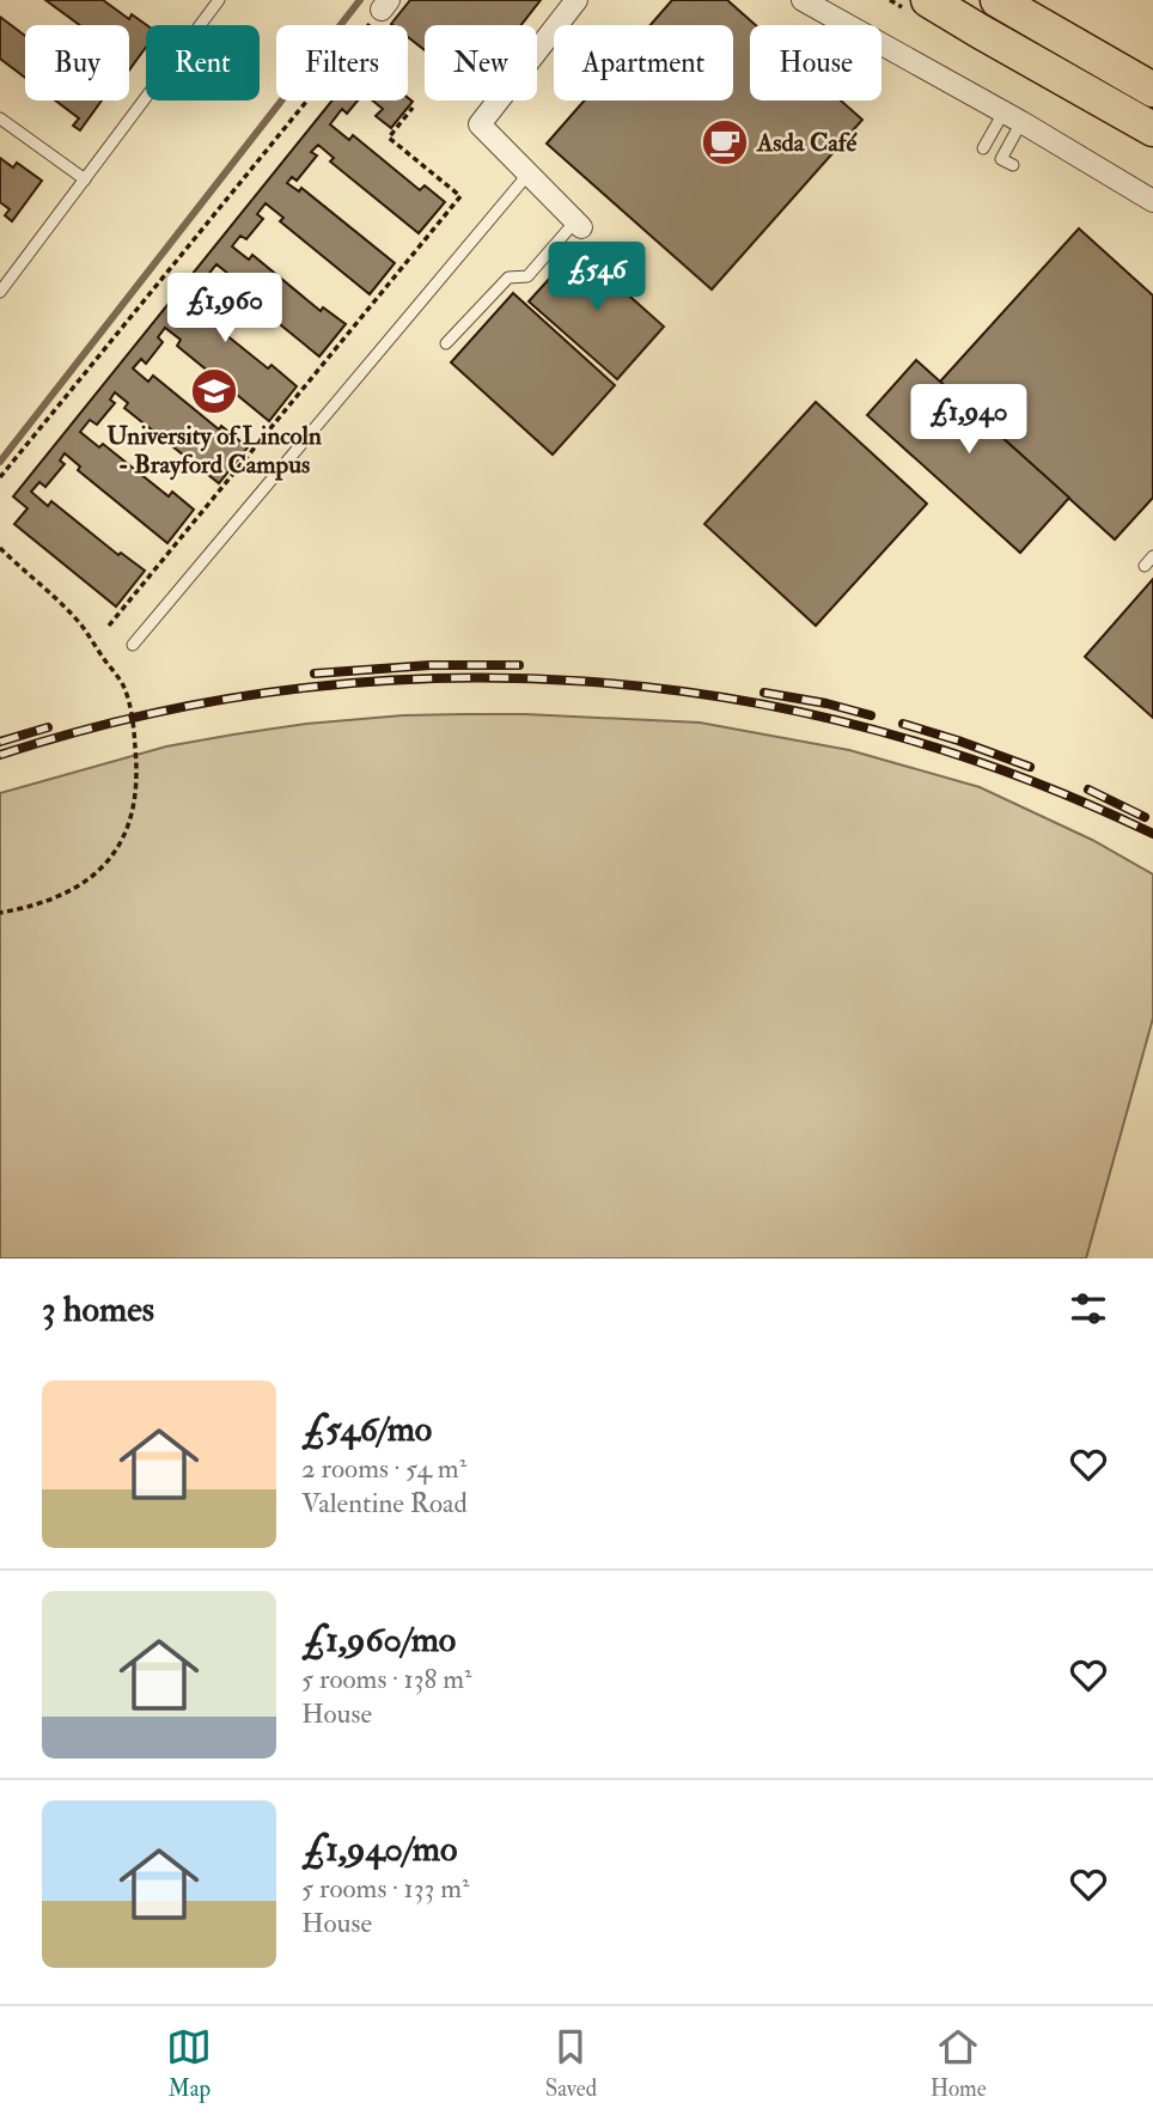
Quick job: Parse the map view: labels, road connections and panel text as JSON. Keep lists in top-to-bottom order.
{
  "places": {
    "cafe": ["Asda Café"],
    "school or university": ["University of Lincoln - Brayford Campus"]
  },
  "page": {
    "chip": [
      "Buy",
      "Rent",
      "Filters",
      "New",
      "Apartment",
      "House"
    ],
    "price": ["£546", "£1,960", "£1,940"],
    "heading": "3 homes",
    "list": [
      {
        "name": "£546/mo",
        "note": "2 rooms · 54 m² · Valentine Road"
      },
      {
        "name": "£1,960/mo",
        "note": "5 rooms · 138 m² · House"
      },
      {
        "name": "£1,940/mo",
        "note": "5 rooms · 133 m² · House"
      }
    ],
    "tabs": ["Map", "Saved", "Home"]
  }
}
